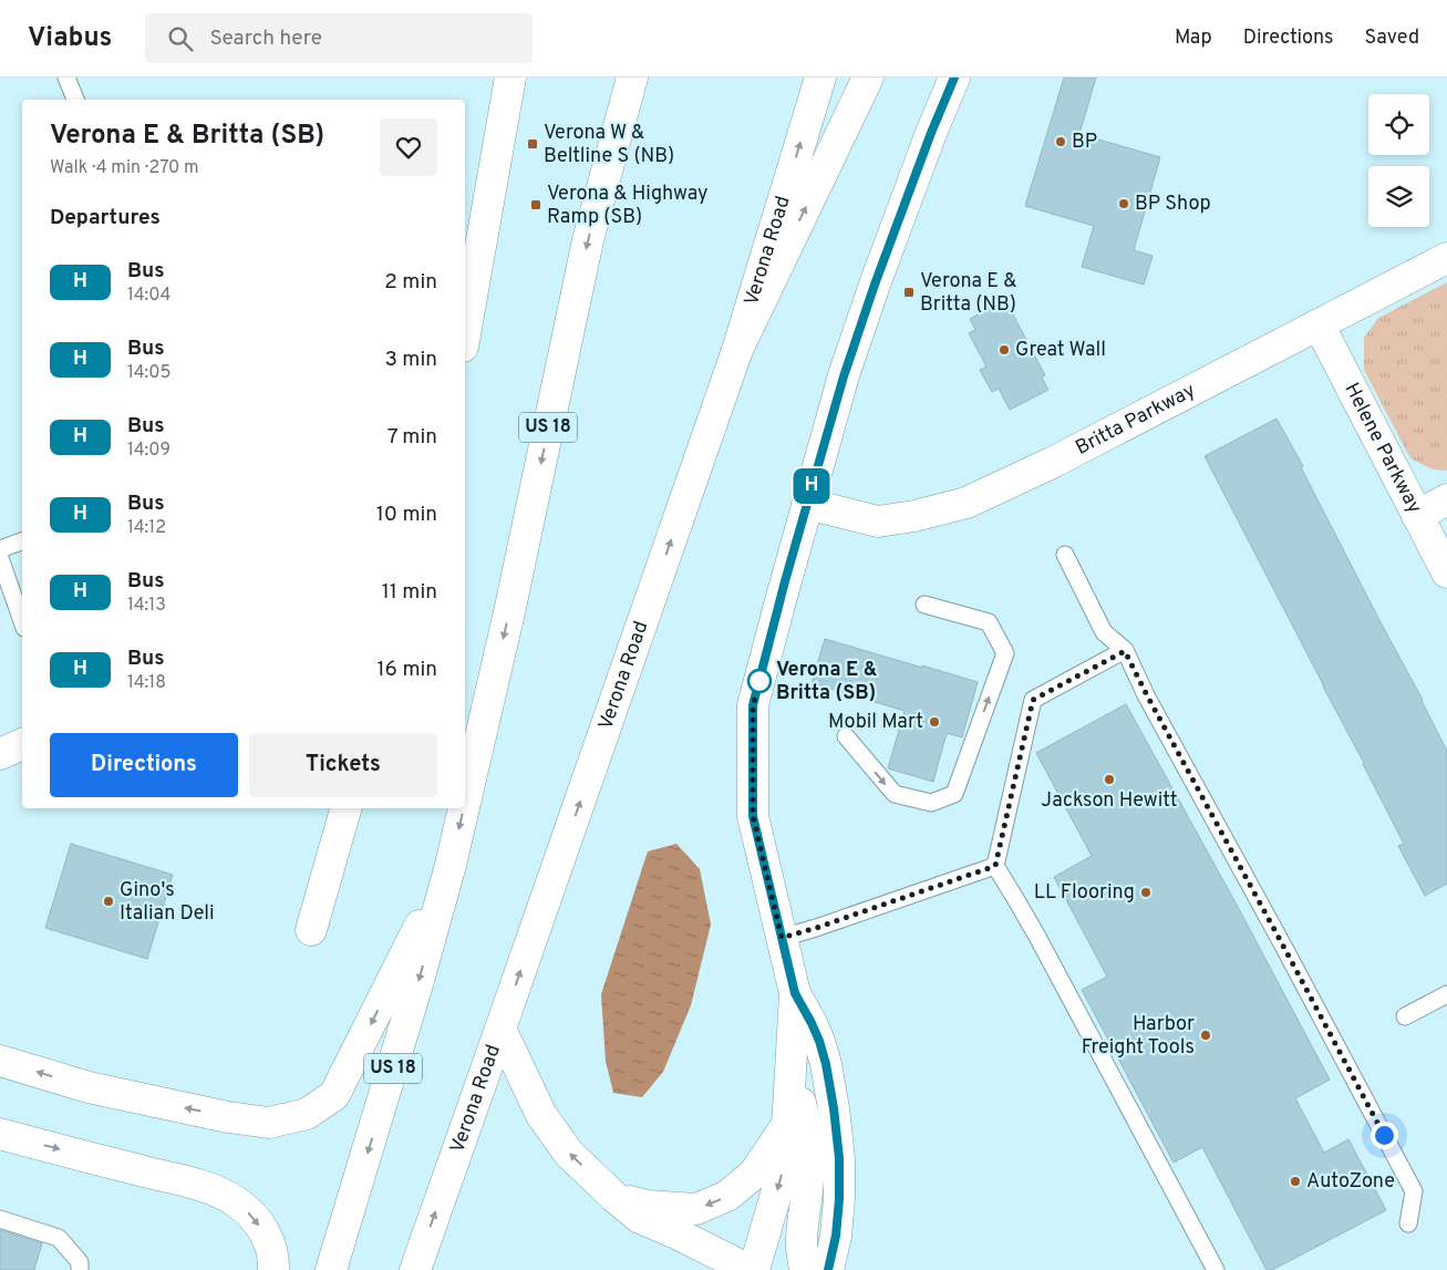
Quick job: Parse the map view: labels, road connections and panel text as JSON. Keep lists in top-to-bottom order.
{
  "streets": {
    "main road": [
      "Verona Road",
      "Britta Parkway",
      "US 18",
      "Helene Parkway"
    ]
  },
  "crossings": [
    ["Britta Parkway", "Helene Parkway"]
  ],
  "places": {
    "other": [
      "BP",
      "BP Shop",
      "Great Wall",
      "Verona E & Britta (SB)",
      "Mobil Mart",
      "Jackson Hewitt",
      "LL Flooring",
      "Gino's Italian Deli",
      "Harbor Freight Tools",
      "AutoZone"
    ],
    "transit": ["Verona W & Beltline S (NB)", "Verona & Highway Ramp (SB)", "Verona E & Britta (NB)"]
  },
  "lines": ["bus line H"],
  "page": {
    "header": "Viabus",
    "search": "Search here",
    "nav": ["Map", "Directions", "Saved"],
    "on_map": "H",
    "heading": [
      ["Verona E & Britta (SB)", "Walk · 4 min · 270 m"],
      "Departures"
    ],
    "list": [
      {
        "mark": "H",
        "name": "Bus",
        "note": "14:04",
        "value": "2 min"
      },
      {
        "mark": "H",
        "name": "Bus",
        "note": "14:05",
        "value": "3 min"
      },
      {
        "mark": "H",
        "name": "Bus",
        "note": "14:09",
        "value": "7 min"
      },
      {
        "mark": "H",
        "name": "Bus",
        "note": "14:12",
        "value": "10 min"
      },
      {
        "mark": "H",
        "name": "Bus",
        "note": "14:13",
        "value": "11 min"
      },
      {
        "mark": "H",
        "name": "Bus",
        "note": "14:18",
        "value": "16 min"
      }
    ],
    "buttons": ["Directions", "Tickets"]
  }
}
